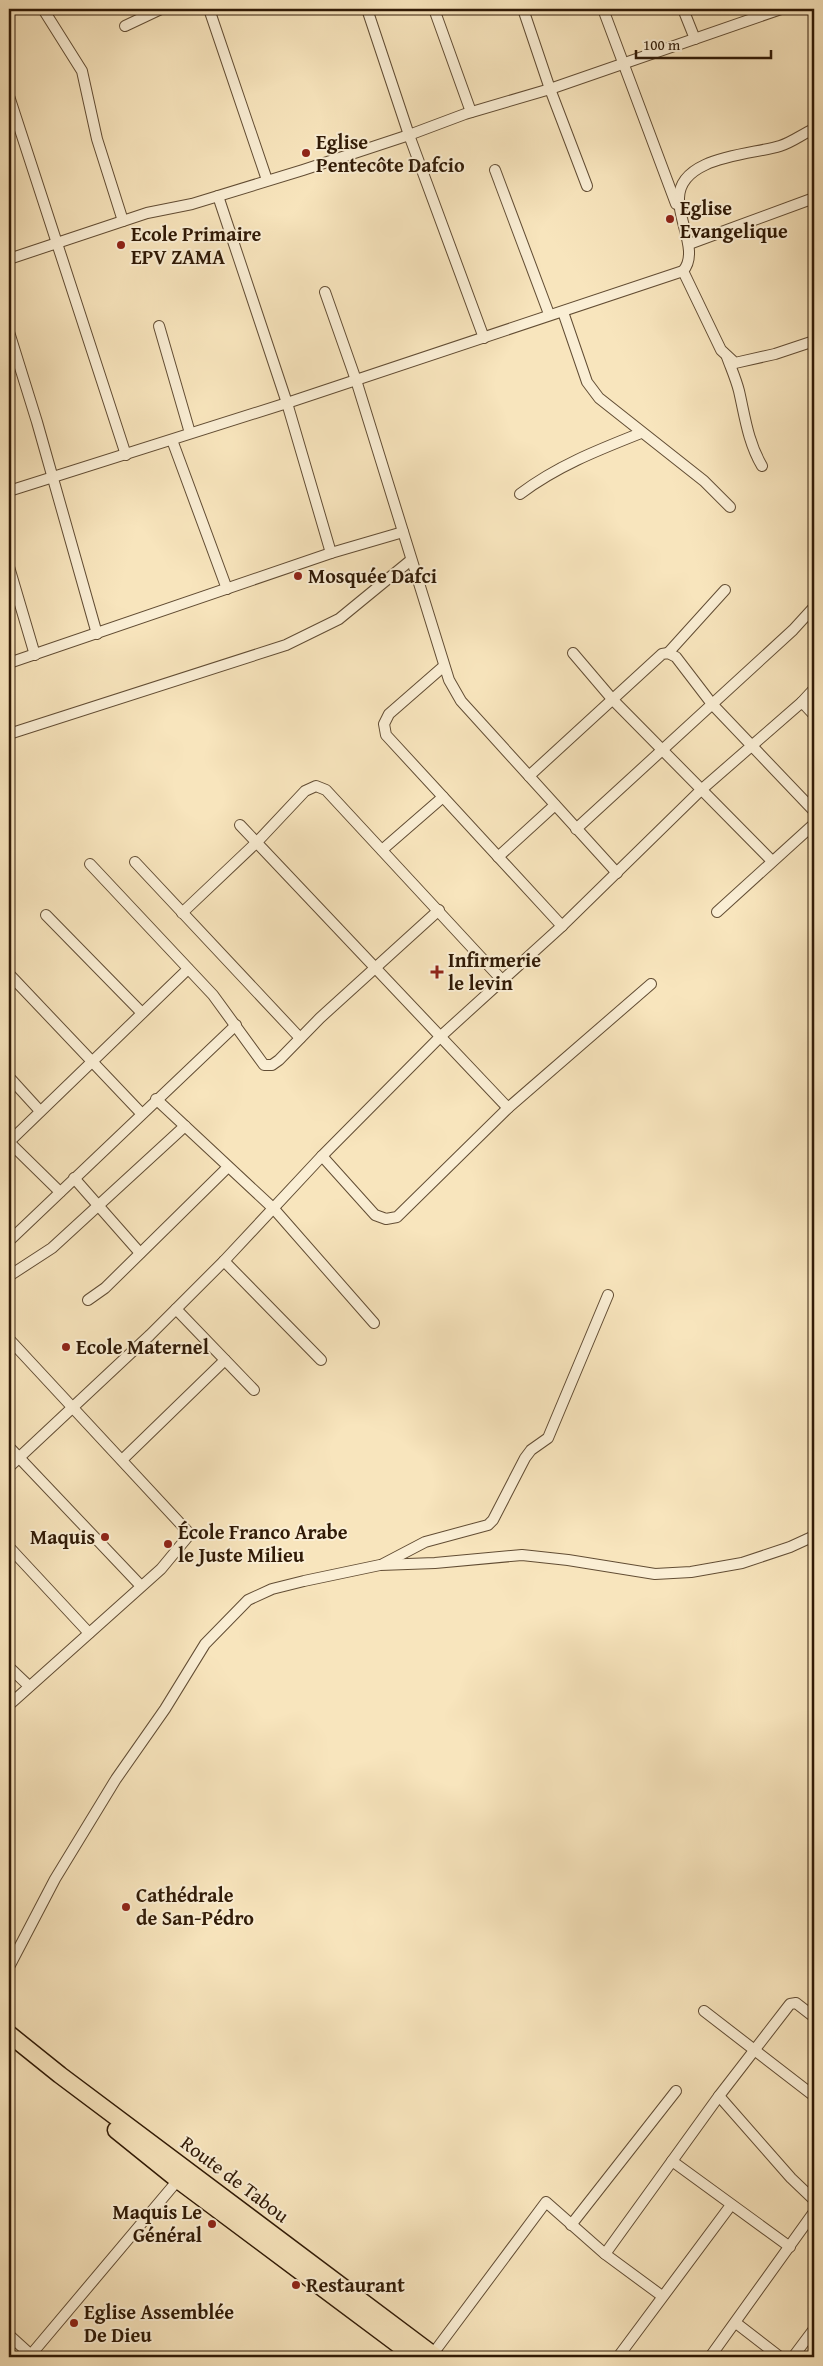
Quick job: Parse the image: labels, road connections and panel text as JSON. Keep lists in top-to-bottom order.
{
  "streets": {
    "main road": ["Route de Tabou"]
  },
  "places": {
    "other": [
      "Eglise Pentecôte Dafcio",
      "Eglise Evangelique",
      "Ecole Primaire EPV ZAMA",
      "Mosquée Dafci",
      "Ecole Maternel",
      "Maquis",
      "École Franco Arabe le Juste Milieu",
      "Cathédrale de San-Pédro",
      "Maquis Le Général",
      "Restaurant",
      "Eglise Assemblée De Dieu"
    ],
    "health": ["Infirmerie le levin"]
  },
  "scale_bar": "100 m"
}
